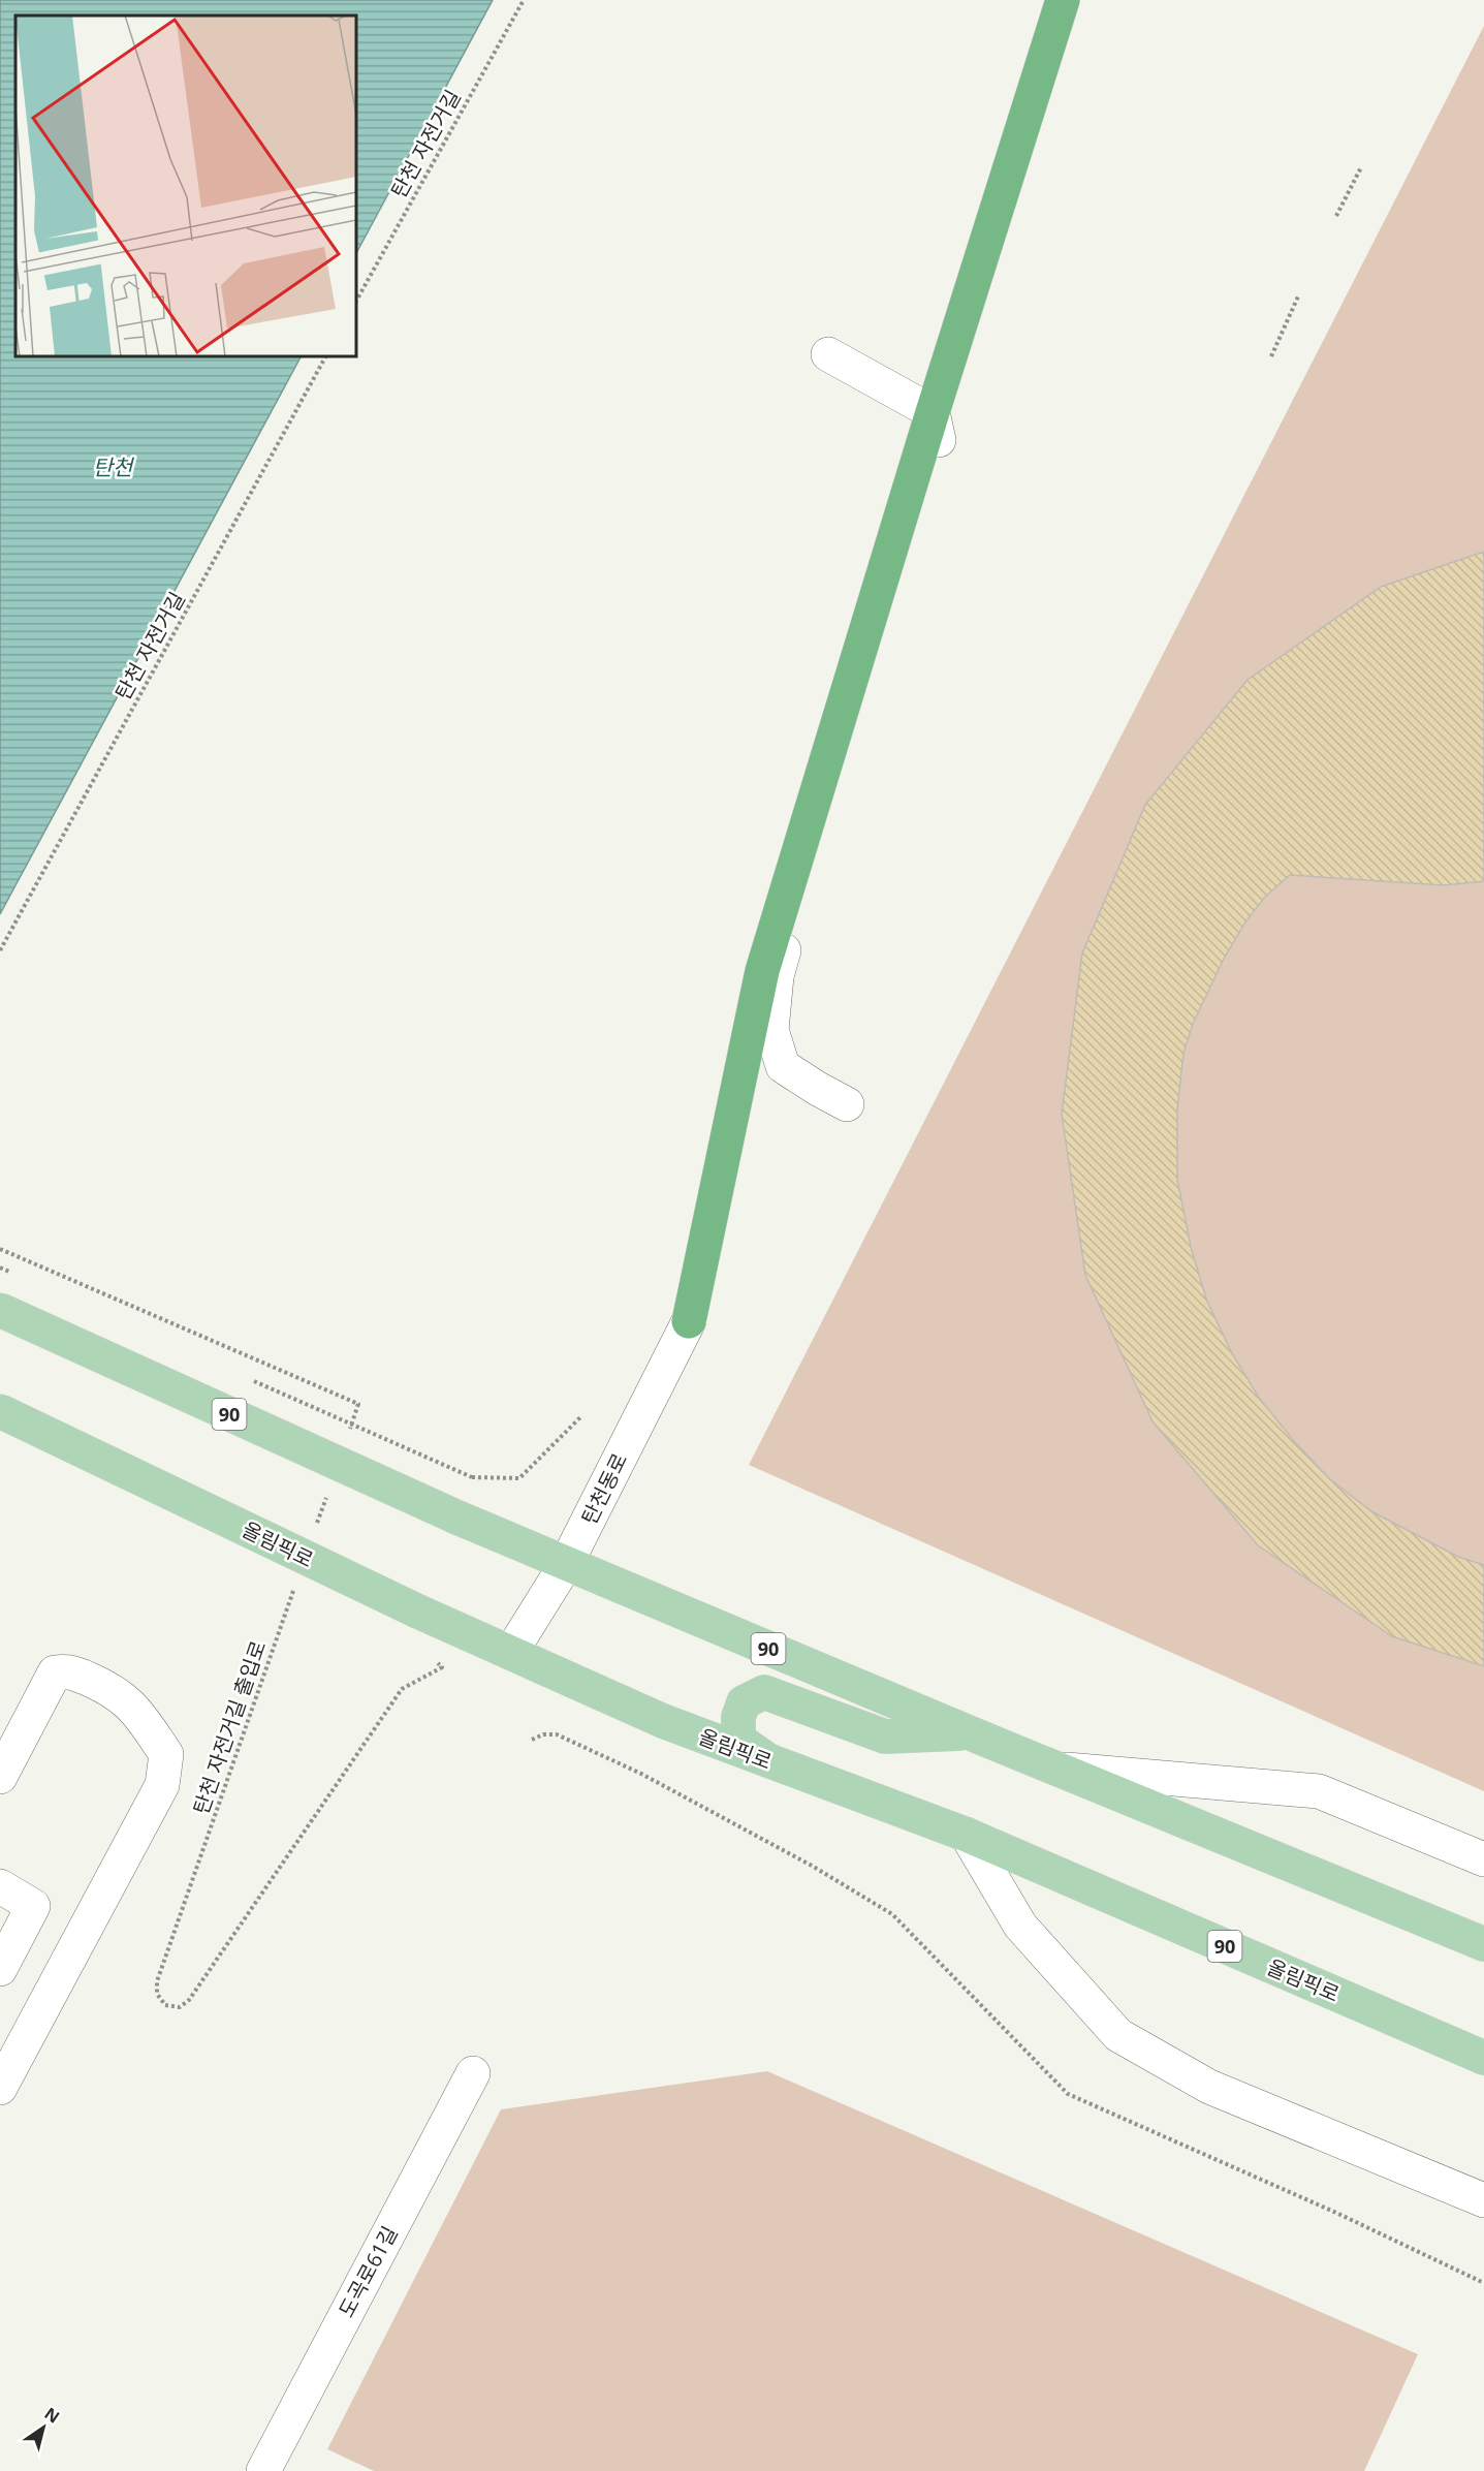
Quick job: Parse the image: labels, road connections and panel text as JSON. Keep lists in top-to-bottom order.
{
  "streets": {
    "main road": ["90", "올림픽로"],
    "street": ["탄천동로", "도곡로61길"],
    "path": ["탄천 자전거길", "탄천 자전거길 출입로"]
  },
  "crossings": [
    ["90", "탄천동로"],
    ["탄천동로", "올림픽로"]
  ],
  "water": ["탄천"],
  "north": "top right"
}
